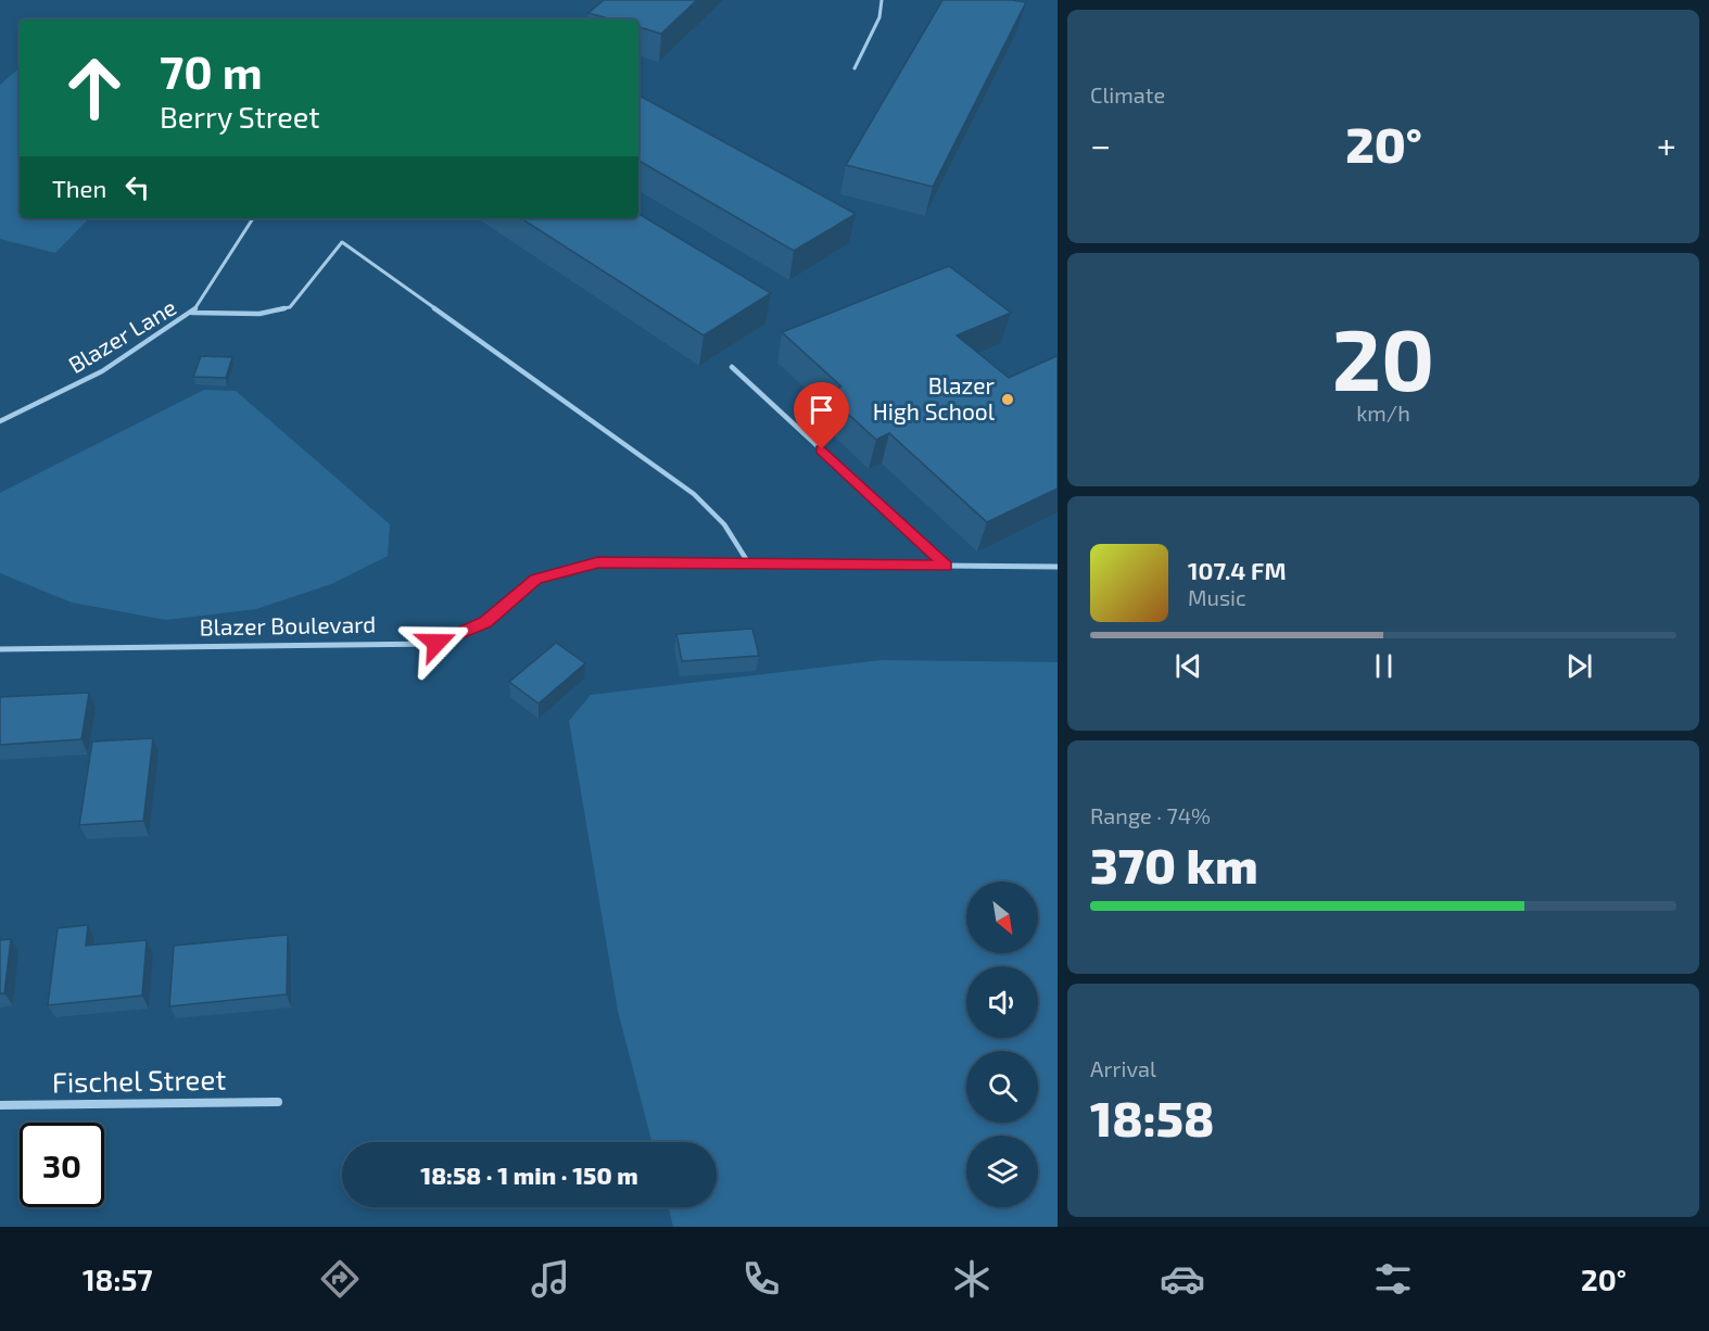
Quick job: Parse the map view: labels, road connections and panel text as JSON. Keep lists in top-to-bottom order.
{
  "streets": {
    "street": ["Blazer Boulevard", "Fischel Street"],
    "lane": ["Blazer Lane"]
  },
  "places": ["Blazer High School"],
  "north": "bottom right",
  "page": {
    "tile": [
      "Climate",
      ["20", "km/h"],
      ["Range · 74%", "370 km"],
      ["Arrival", "18:58"]
    ],
    "turn": ["70 m", "Berry Street"],
    "heat": ["−", "20°", "+"],
    "then": "Then",
    "song": ["107.4 FM", "Music"],
    "limit": "30",
    "trip": "18:58 · 1 min · 150 m",
    "tabs": ["18:57", "20°"]
  }
}
